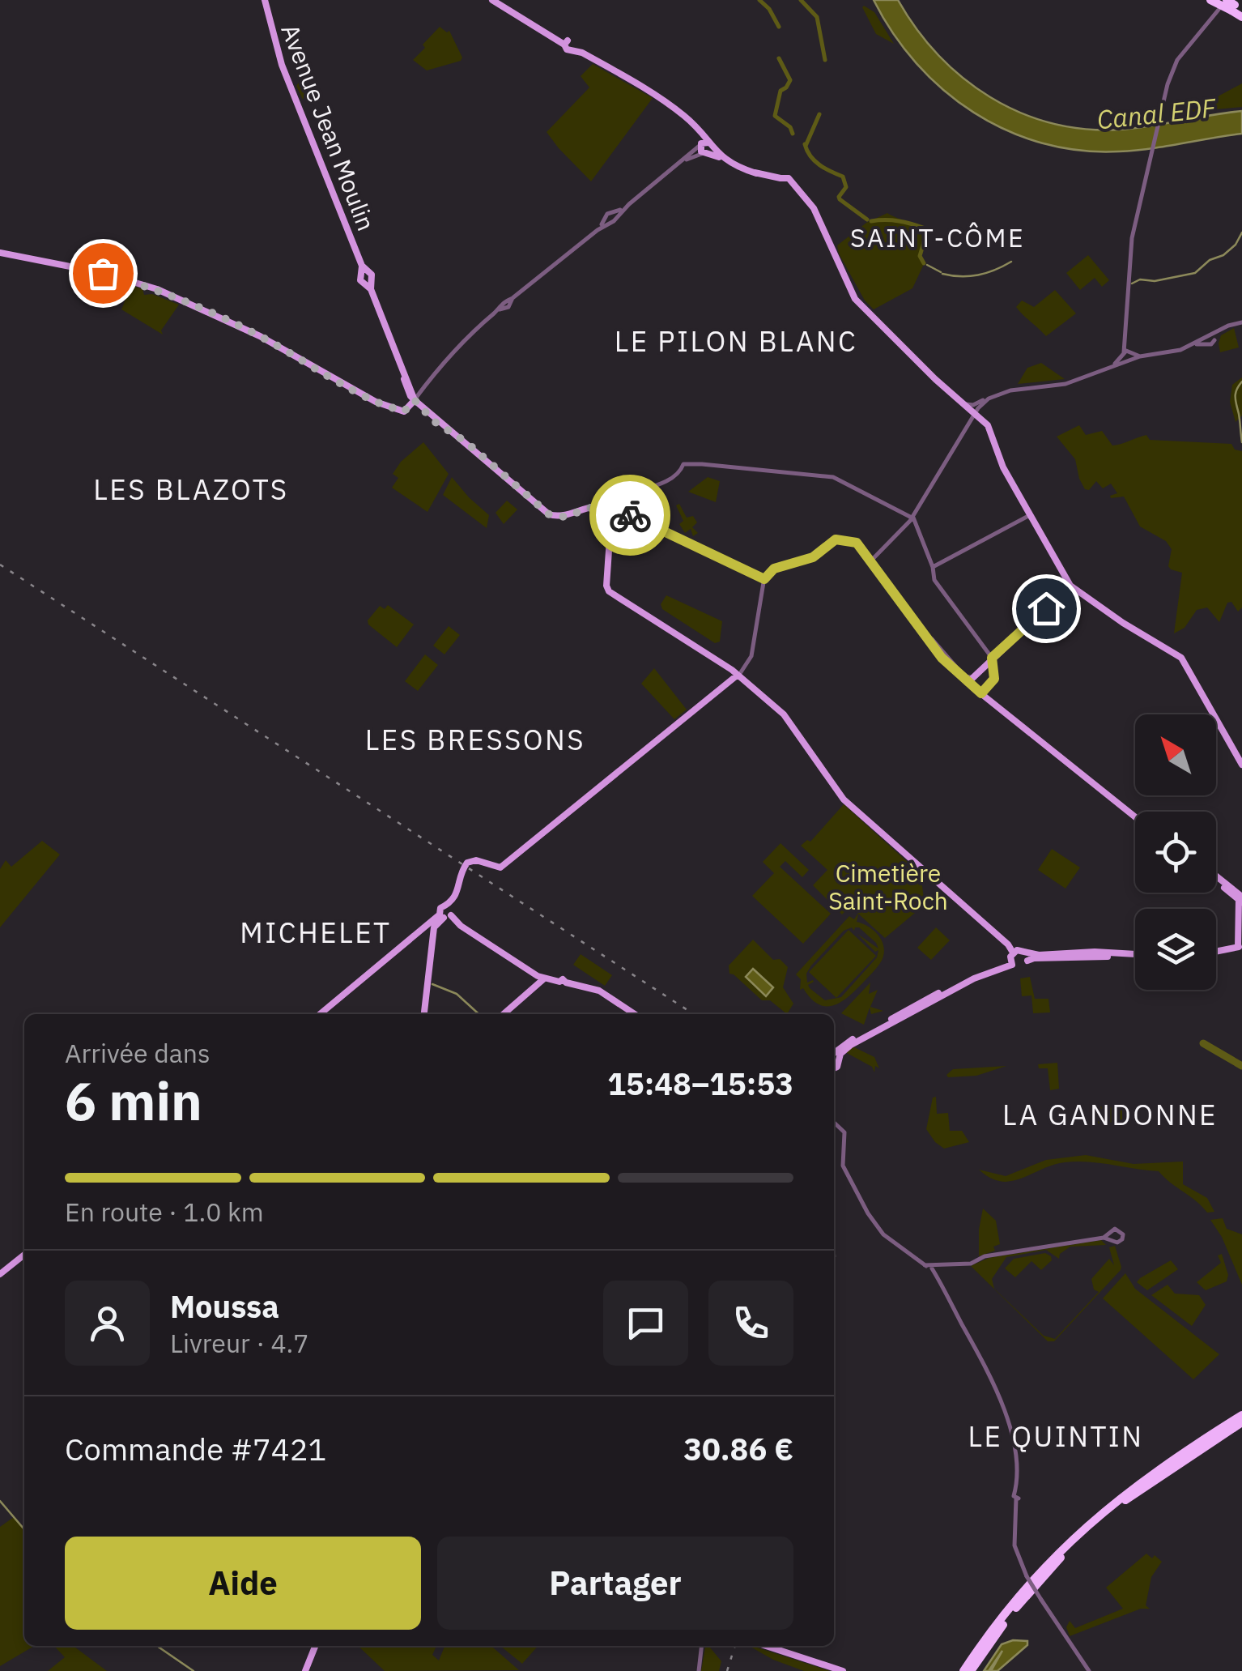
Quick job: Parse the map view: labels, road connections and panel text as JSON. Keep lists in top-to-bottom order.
{
  "streets": {
    "main road": ["Avenue Jean Moulin"]
  },
  "districts": [
    "SAINT-CÔME",
    "LE PILON BLANC",
    "LES BLAZOTS",
    "LES BRESSONS",
    "MICHELET",
    "LA GANDONNE",
    "LE QUINTIN"
  ],
  "water": ["Canal EDF"],
  "parks": ["Cimetière Saint-Roch"],
  "north": "top left",
  "page": {
    "heading": ["6 min", "Arrivée dans", "15:48–15:53"],
    "panel": [
      "Moussa",
      "Livreur · 4.7",
      "Commande #7421",
      "30.86 €"
    ],
    "bar": "En route · 1.0 km",
    "buttons": ["Aide", "Partager"]
  }
}
